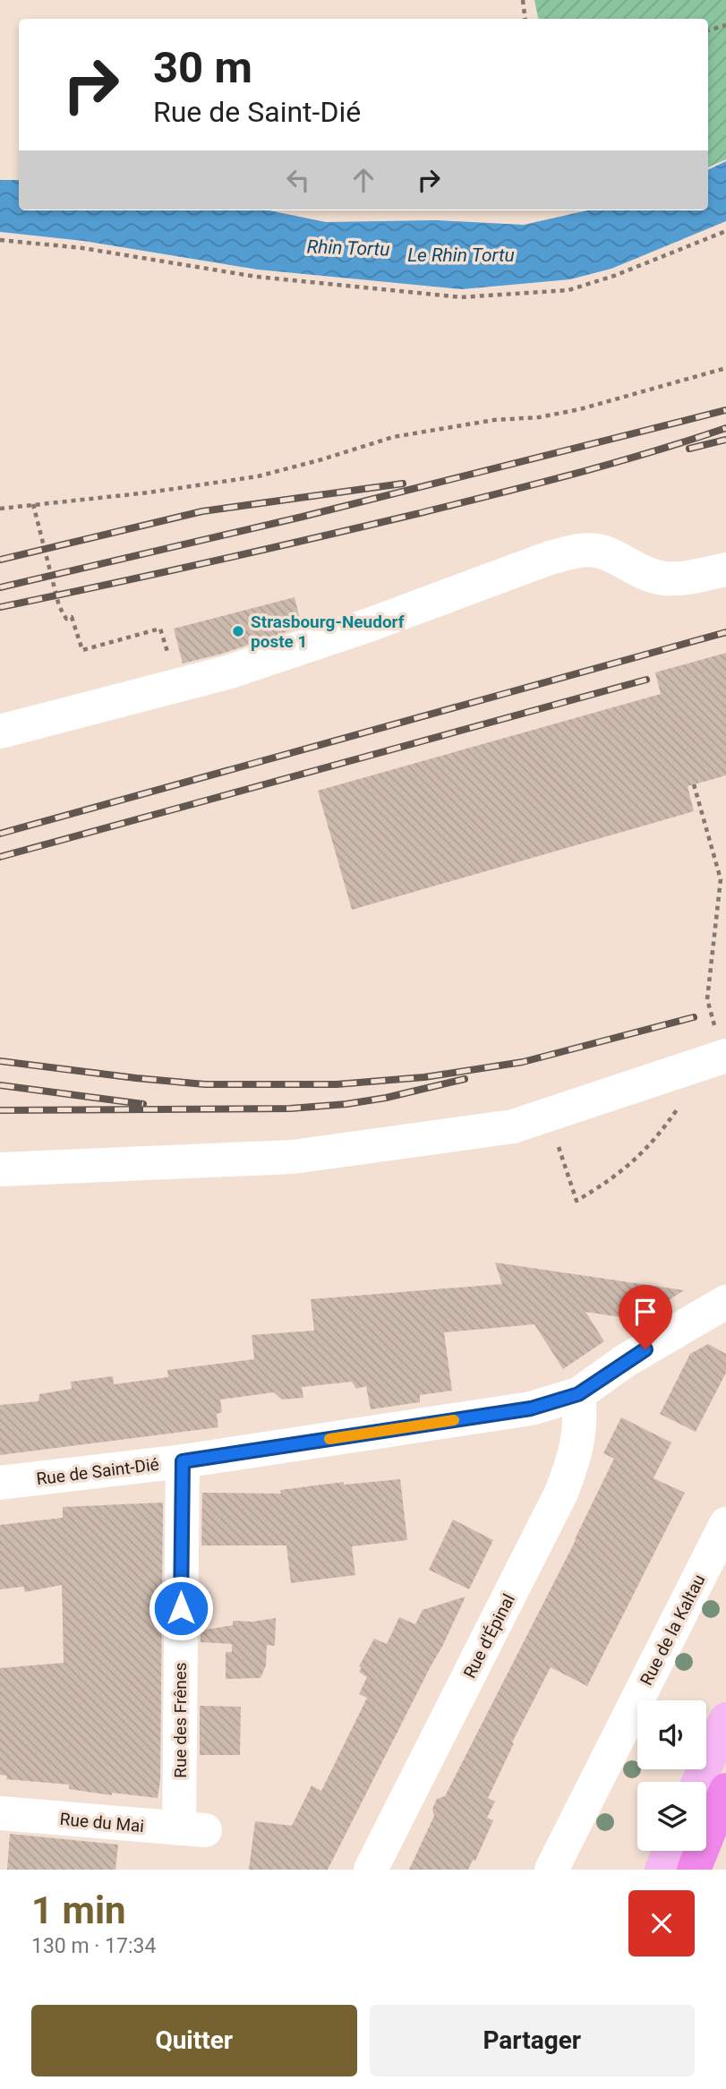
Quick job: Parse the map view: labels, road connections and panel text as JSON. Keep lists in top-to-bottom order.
{
  "streets": {
    "street": [
      "Rue de Saint-Dié",
      "Rue de la Kaltau",
      "Rue d'Épinal",
      "Rue des Frênes",
      "Rue du Mai"
    ]
  },
  "crossings": [
    ["Rue de Saint-Dié", "Rue d'Épinal"],
    ["Rue de Saint-Dié", "Rue des Frênes"],
    ["Rue des Frênes", "Rue du Mai"]
  ],
  "water": ["Rhin Tortu", "Le Rhin Tortu"],
  "places": ["Strasbourg-Neudorf poste 1"],
  "page": {
    "turn": ["30 m", "Rue de Saint-Dié"],
    "heading": ["1 min", "130 m · 17:34"],
    "buttons": ["Quitter", "Partager"]
  }
}
